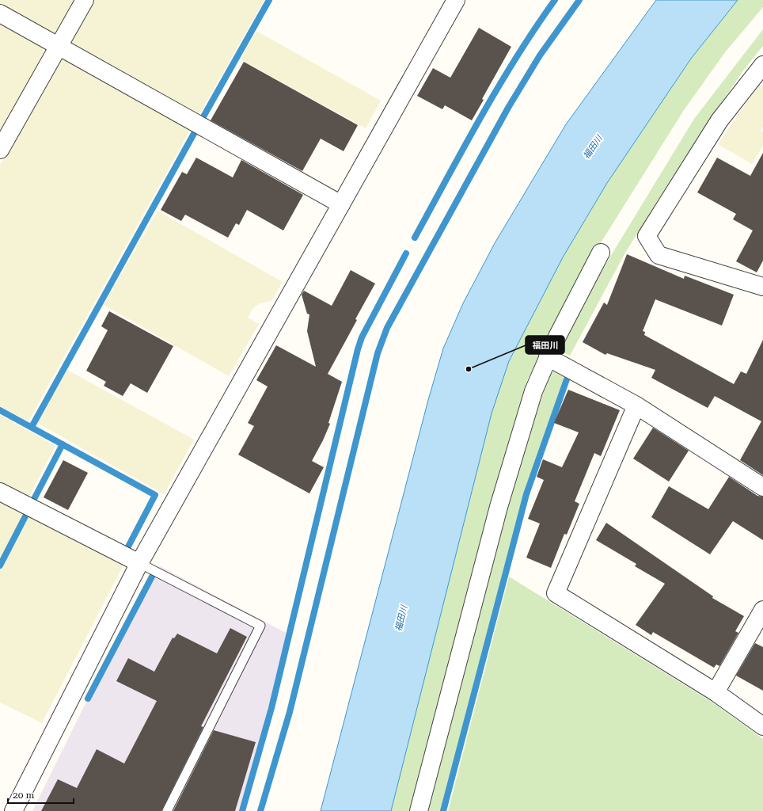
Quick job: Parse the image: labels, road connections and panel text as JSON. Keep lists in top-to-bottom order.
{
  "water": ["福田川"],
  "places": ["福田川"],
  "scale_bar": "20 m"
}
